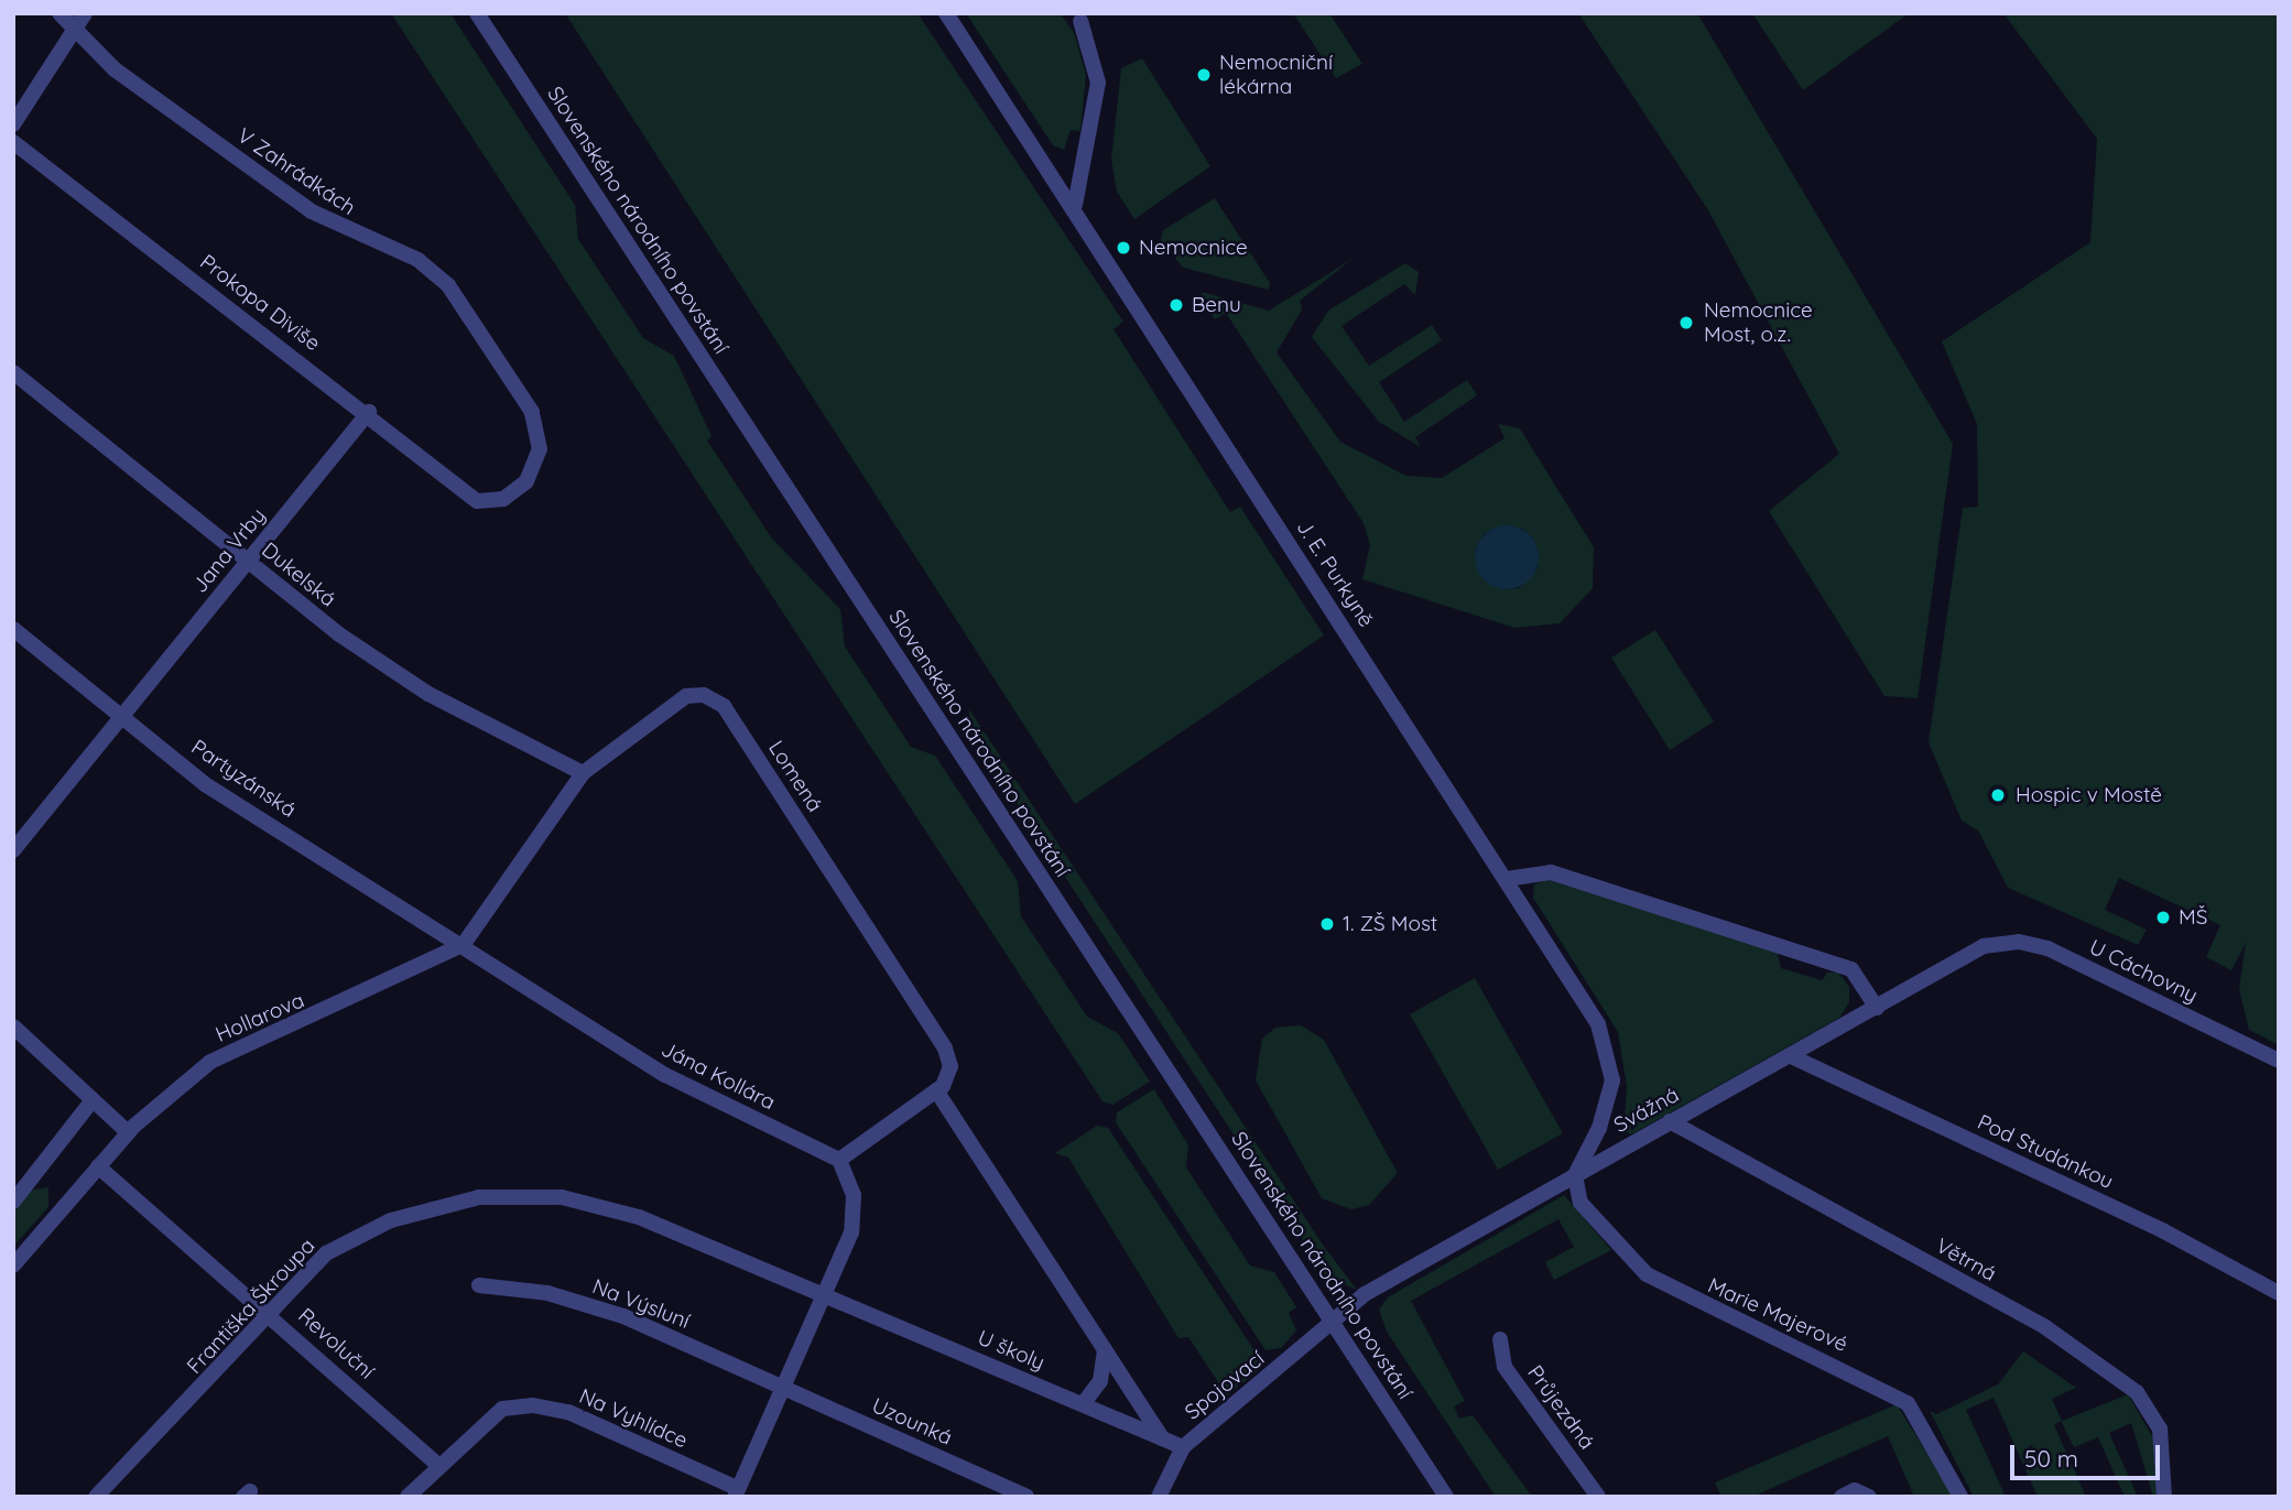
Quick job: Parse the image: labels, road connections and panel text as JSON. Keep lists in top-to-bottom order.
{
  "streets": {
    "street": [
      "V Zahrádkách",
      "Slovenského národního povstání",
      "Prokopa Diviše",
      "Jana Vrby",
      "J. E. Purkyně",
      "Dukelská",
      "Lomená",
      "Partyzánská",
      "U Cáchovny",
      "Hollarova",
      "Jána Kollára",
      "Svážná",
      "Pod Studánkou",
      "Větrná",
      "Na Výsluní",
      "Františka Škroupa",
      "Marie Majerové",
      "Revoluční",
      "U školy",
      "Spojovací",
      "Průjezdná",
      "Na Vyhlídce",
      "Uzounká"
    ]
  },
  "crossings": [
    ["V Zahrádkách", "Prokopa Diviše"],
    ["Slovenského národního povstání", "Svážná"],
    ["Slovenského národního povstání", "Spojovací"],
    ["Prokopa Diviše", "Jana Vrby"],
    ["Jana Vrby", "Dukelská"],
    ["Jana Vrby", "Partyzánská"],
    ["J. E. Purkyně", "Svážná"],
    ["J. E. Purkyně", "Marie Majerové"],
    ["Dukelská", "Lomená"],
    ["Lomená", "Partyzánská"],
    ["Lomená", "Hollarova"],
    ["Lomená", "Jána Kollára"],
    ["Partyzánská", "Hollarova"],
    ["Partyzánská", "Jána Kollára"],
    ["U Cáchovny", "Svážná"],
    ["Hollarova", "Jána Kollára"],
    ["Hollarova", "Revoluční"],
    ["Svážná", "Pod Studánkou"],
    ["Svážná", "Větrná"],
    ["Svážná", "Marie Majerové"],
    ["Svážná", "Spojovací"],
    ["Na Výsluní", "Uzounká"],
    ["Františka Škroupa", "Revoluční"],
    ["Františka Škroupa", "U školy"],
    ["Revoluční", "Na Vyhlídce"],
    ["U školy", "Spojovací"]
  ],
  "places": [
    "Nemocniční lékárna",
    "Nemocnice",
    "Benu",
    "Nemocnice Most, o.z.",
    "Hospic v Mostě",
    "MŠ",
    "1. ZŠ Most"
  ],
  "scale_bar": "50 m"
}
